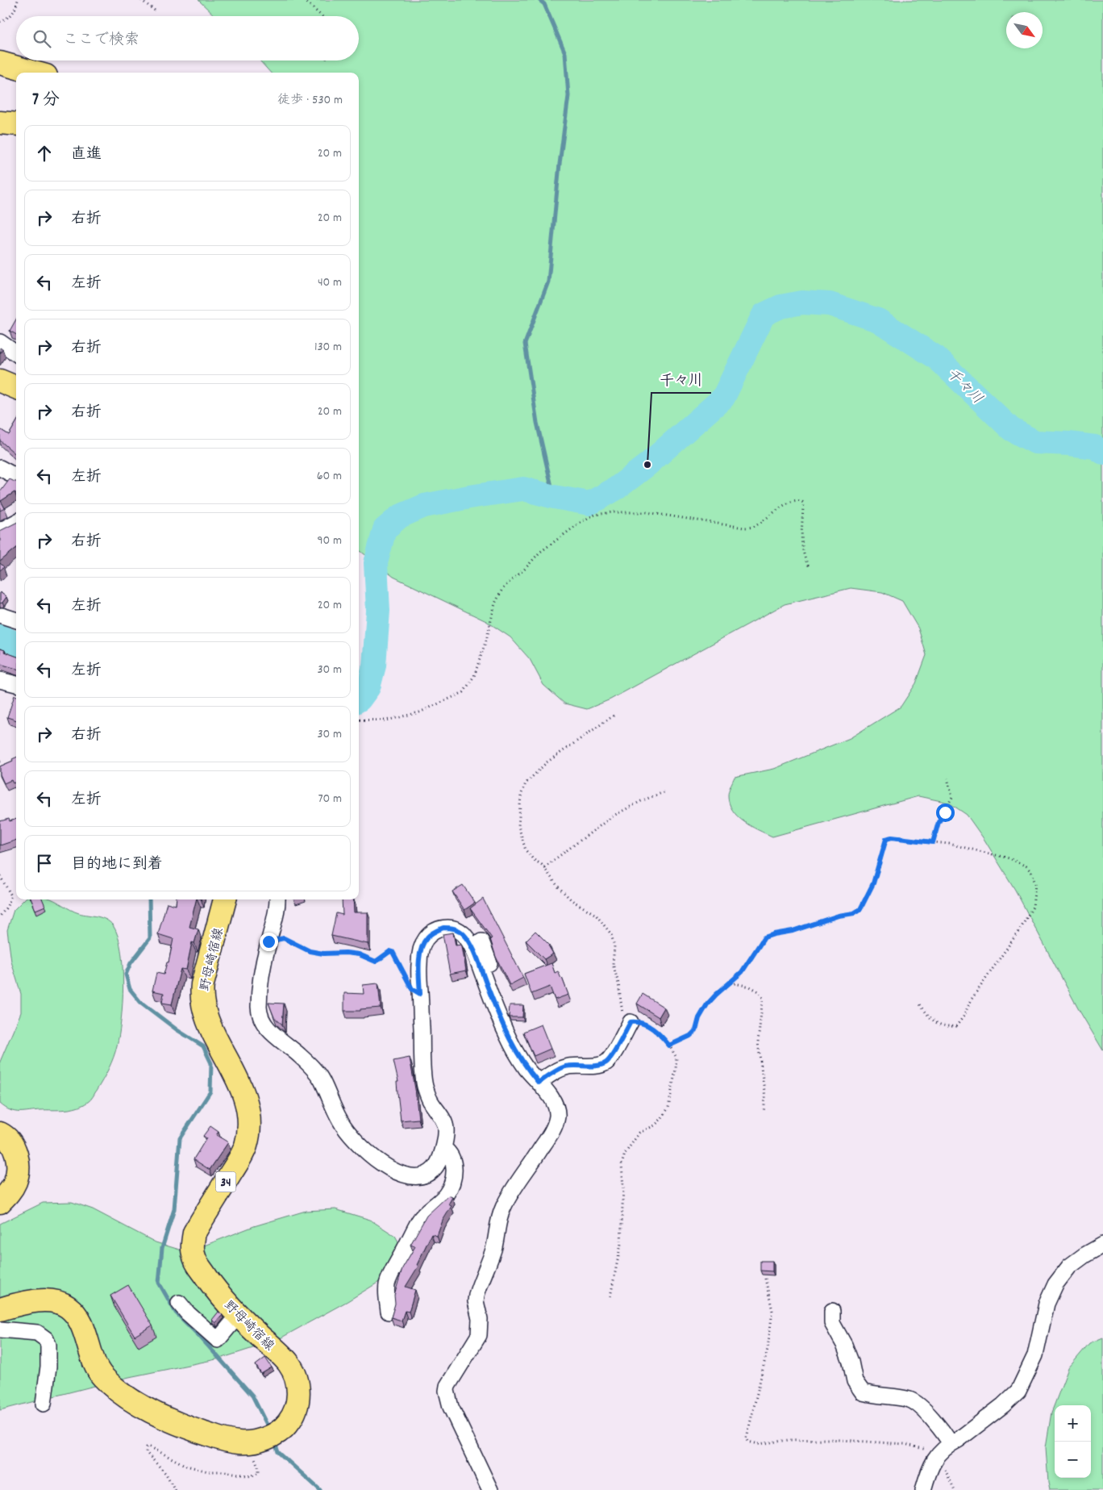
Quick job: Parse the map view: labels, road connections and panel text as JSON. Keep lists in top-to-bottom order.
{
  "streets": {
    "main road": ["野母崎宿線", "34"]
  },
  "water": ["千々川"],
  "places": ["千々川"],
  "north": "bottom right",
  "page": {
    "search": "ここで検索",
    "heading": ["7 分", "徒歩 · 530 m"],
    "list": [
      ["直進", "20 m"],
      ["右折", "20 m"],
      ["左折", "40 m"],
      ["右折", "130 m"],
      ["右折", "20 m"],
      ["左折", "60 m"],
      ["右折", "90 m"],
      ["左折", "20 m"],
      ["左折", "30 m"],
      ["右折", "30 m"],
      ["左折", "70 m"],
      "目的地に到着"
    ],
    "map_buttons": ["+", "−"]
  }
}
